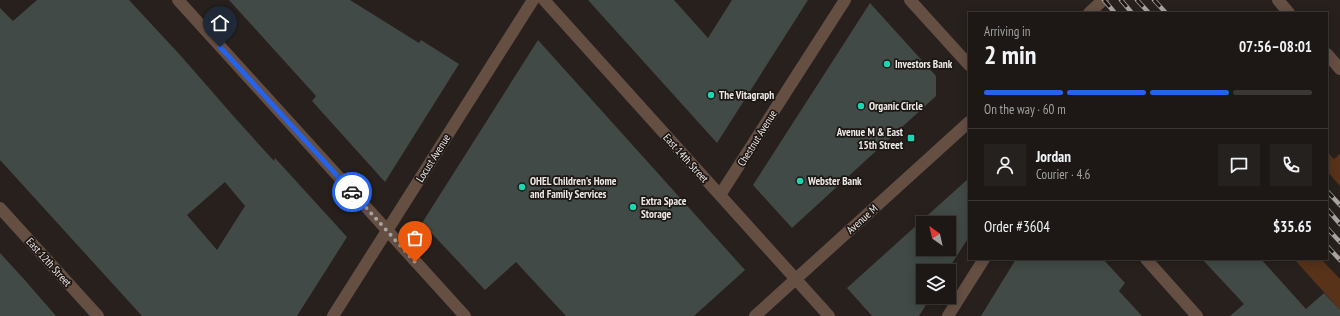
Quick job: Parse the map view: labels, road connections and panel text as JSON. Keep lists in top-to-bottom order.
{
  "streets": {
    "street": [
      "Chestnut Avenue",
      "Locust Avenue",
      "East 14th Street",
      "Avenue M",
      "East 12th Street"
    ]
  },
  "crossings": [
    ["Chestnut Avenue", "East 14th Street"],
    ["East 14th Street", "Avenue M"]
  ],
  "places": {
    "other": [
      "Investors Bank",
      "The Vitagraph",
      "Organic Circle",
      "Webster Bank",
      "OHEL Children's Home and Family Services",
      "Extra Space Storage"
    ],
    "transit": ["Avenue M & East 15th Street"]
  },
  "north": "top left",
  "page": {
    "heading": ["2 min", "Arriving in", "07:56–08:01"],
    "panel": [
      "Jordan",
      "Courier · 4.6",
      "Order #3604",
      "$35.65"
    ],
    "bar": "On the way · 60 m"
  }
}
